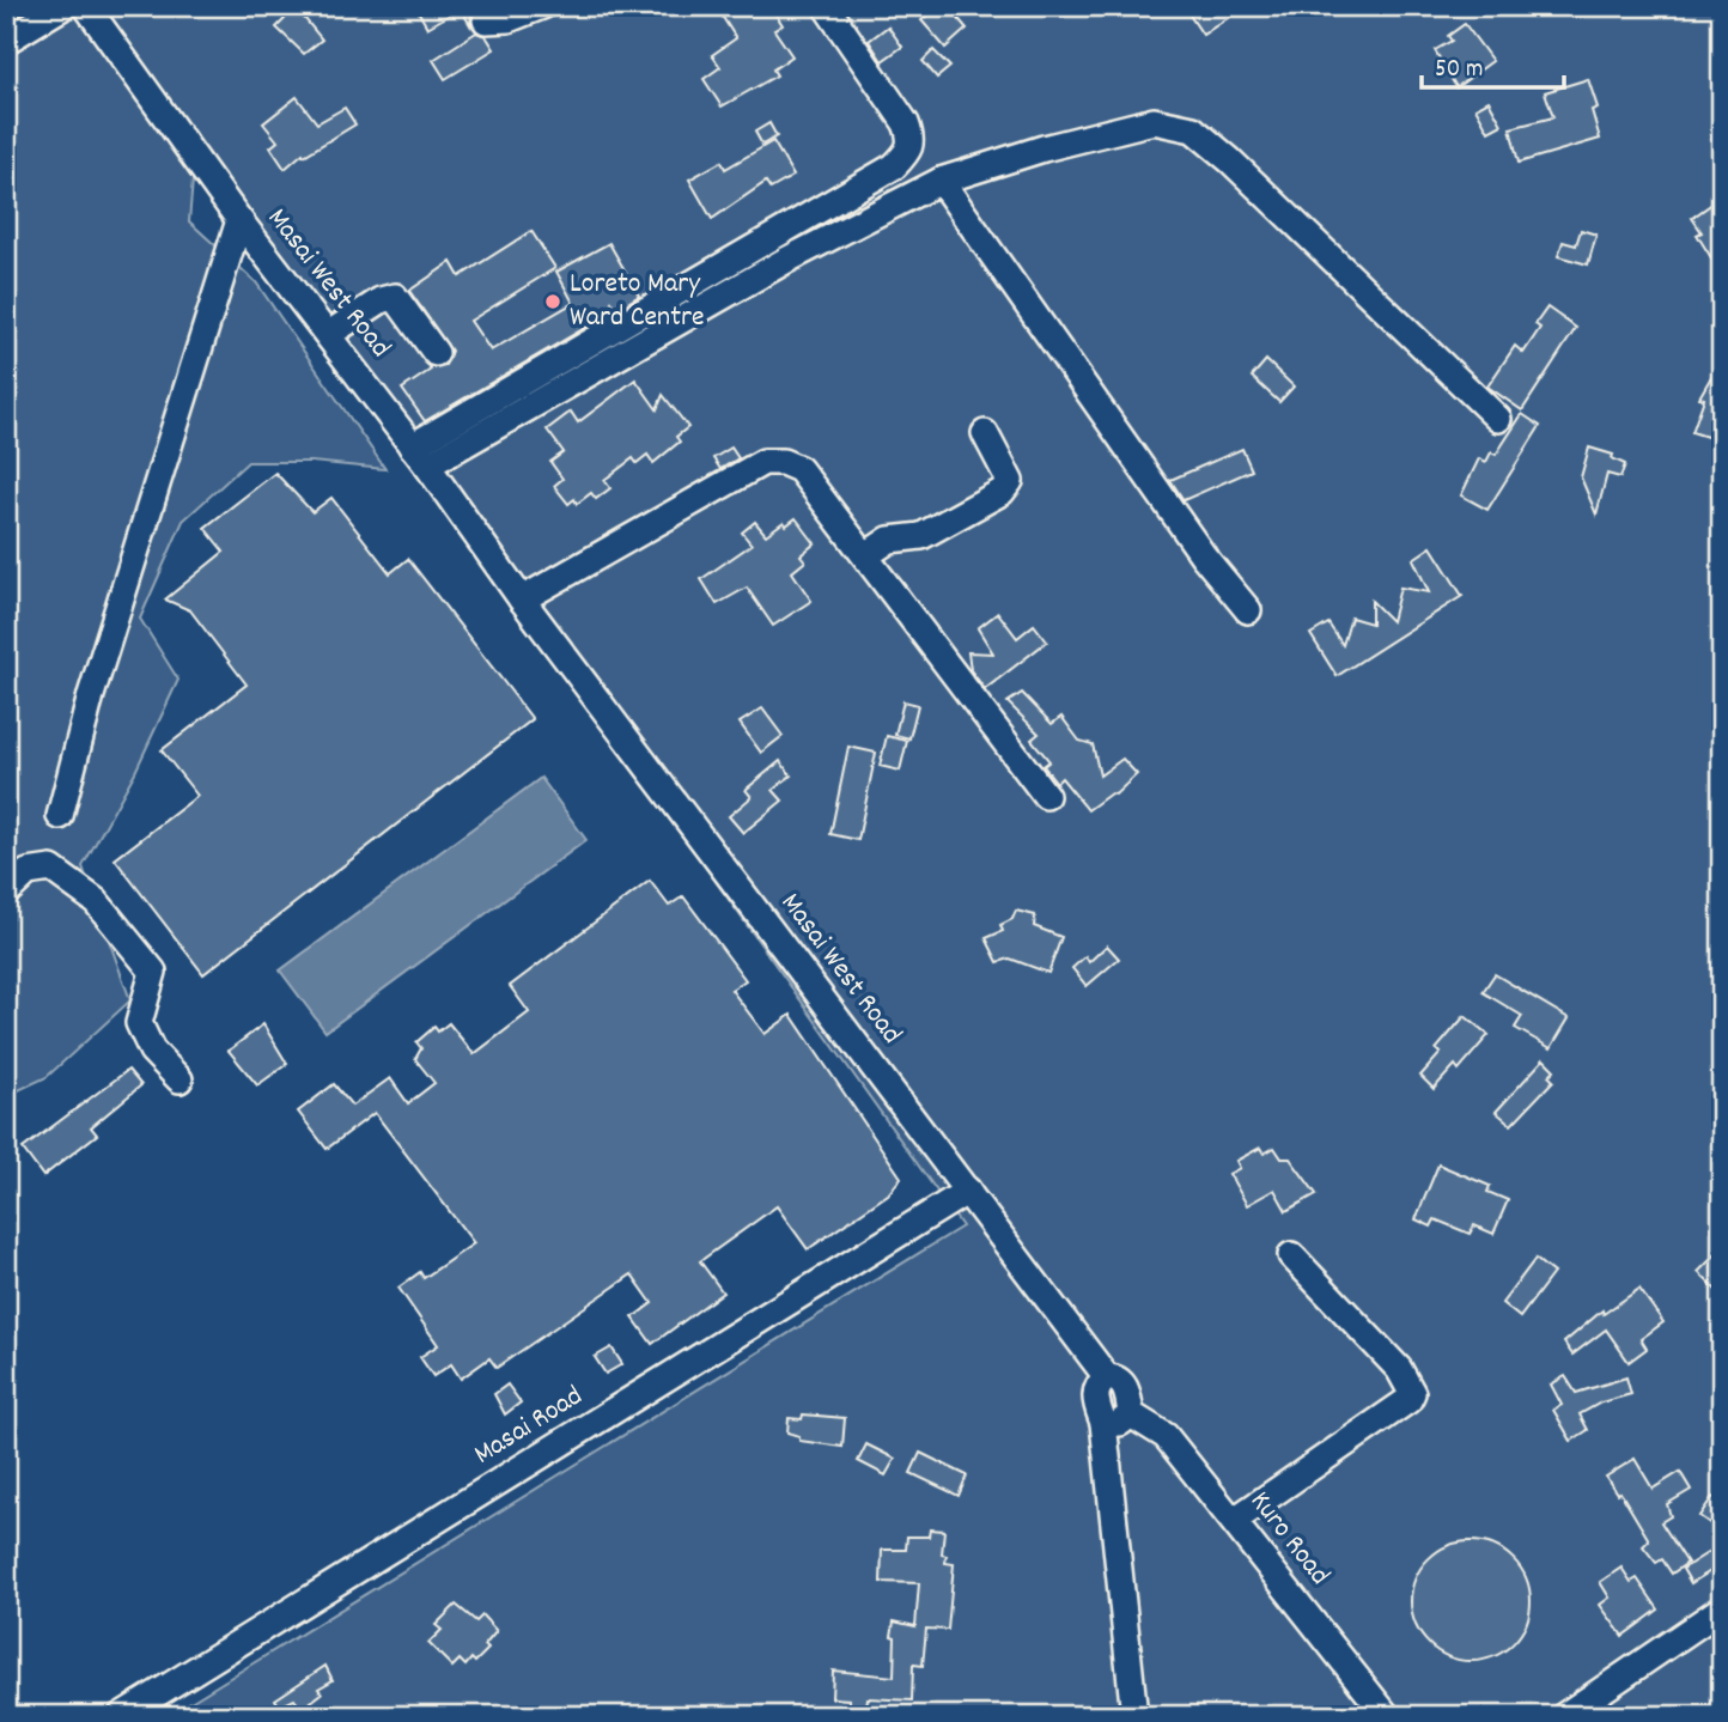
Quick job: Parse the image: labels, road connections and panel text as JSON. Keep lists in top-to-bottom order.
{
  "streets": {
    "street": ["Masai West Road", "Masai Road", "Kuro Road"]
  },
  "crossings": [
    ["Masai West Road", "Masai Road"],
    ["Masai West Road", "Kuro Road"]
  ],
  "places": ["Loreto Mary Ward Centre"],
  "scale_bar": "50 m"
}
